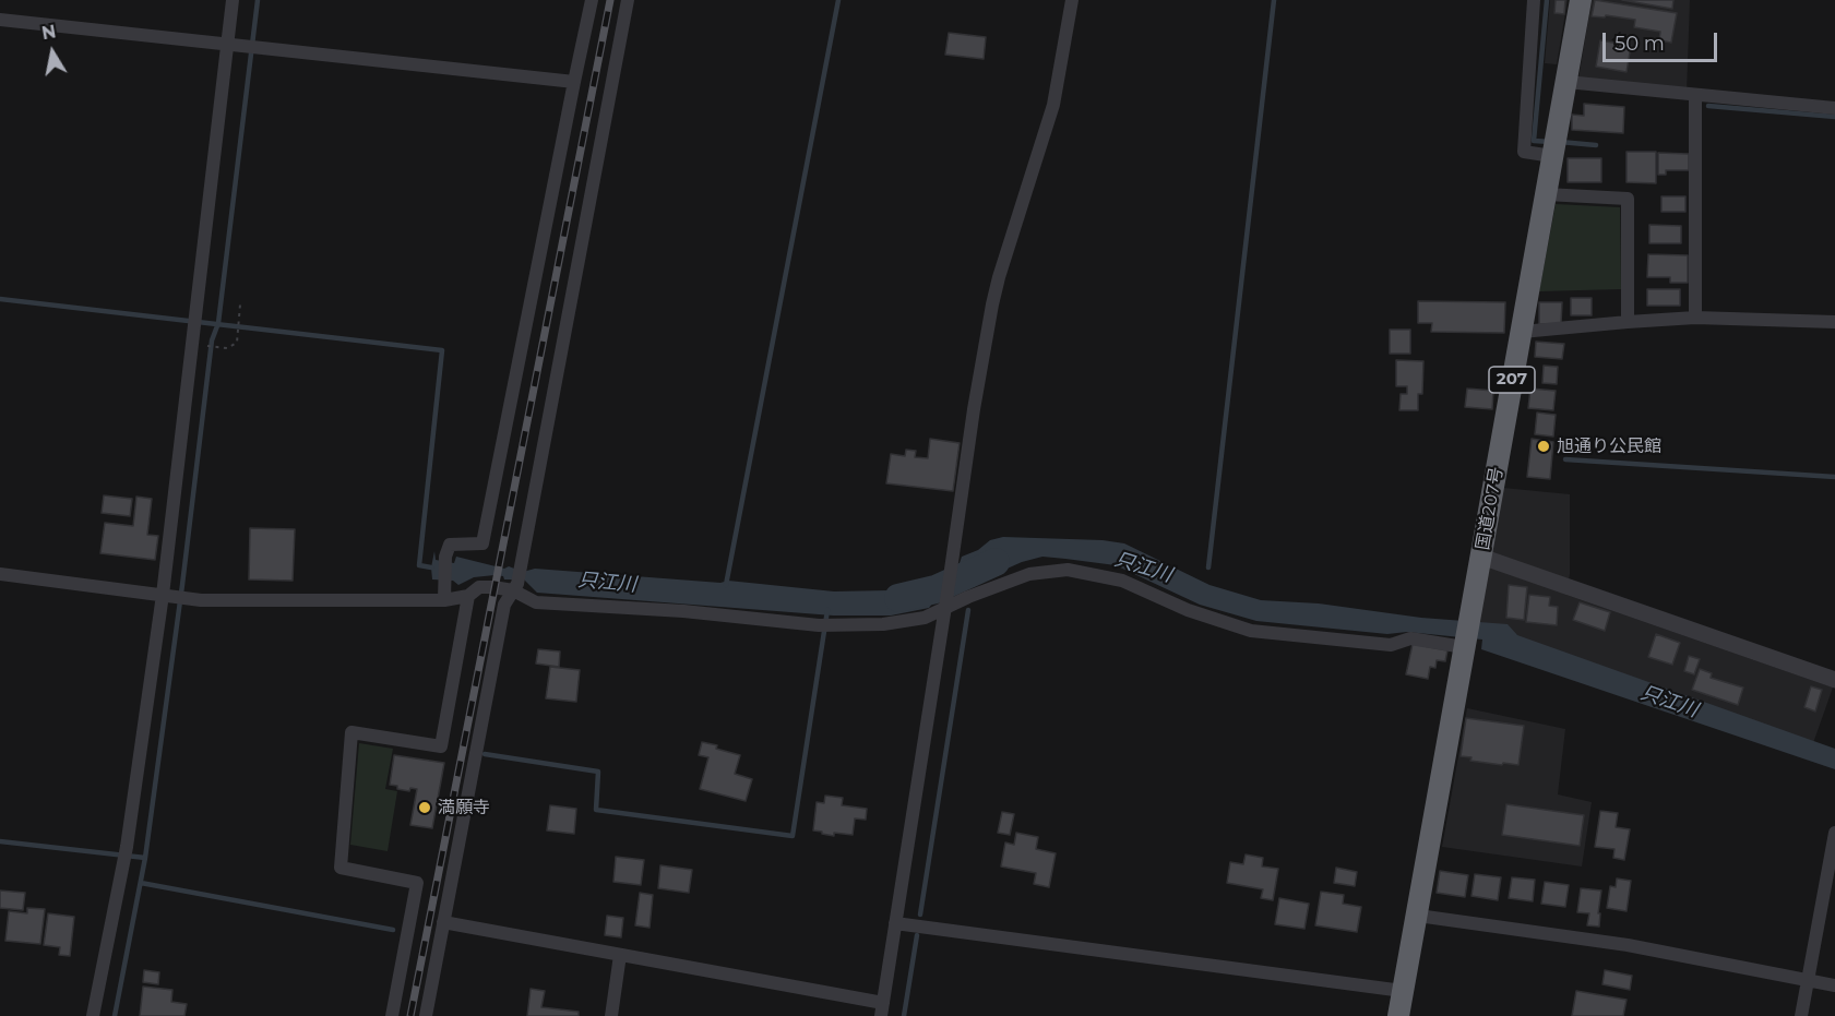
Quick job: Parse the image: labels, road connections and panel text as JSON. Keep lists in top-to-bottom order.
{
  "streets": {
    "highway": ["207", "国道207号"]
  },
  "water": ["只江川"],
  "places": ["旭通り公民館", "満願寺"],
  "scale_bar": "50 m",
  "north": "top"
}
